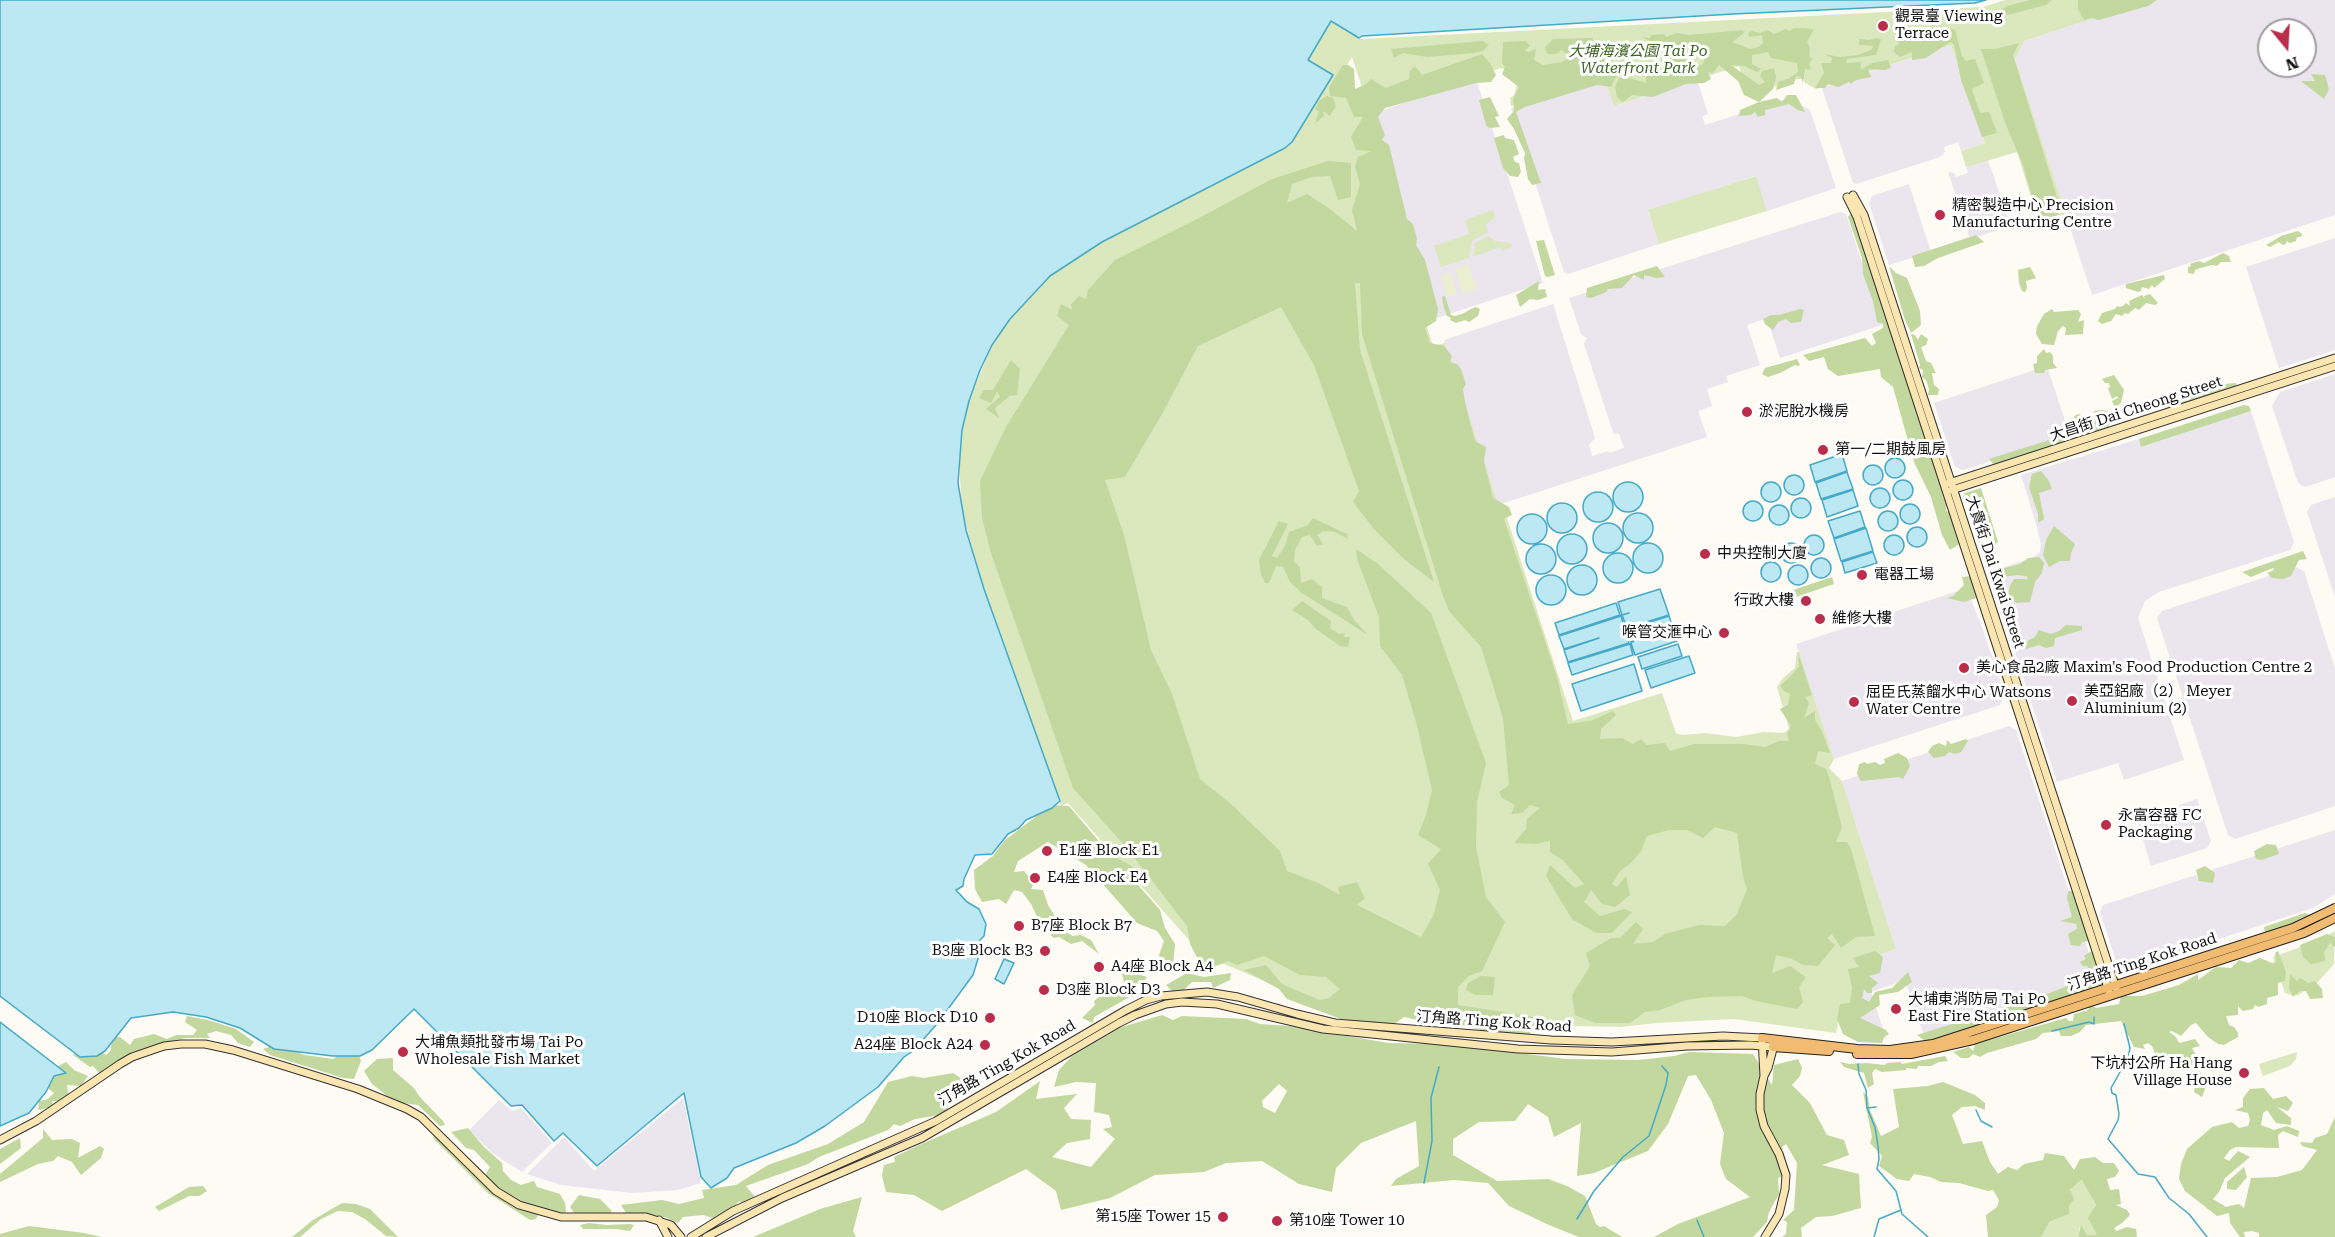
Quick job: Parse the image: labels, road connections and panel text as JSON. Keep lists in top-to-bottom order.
{
  "streets": {
    "main road": ["汀角路 Ting Kok Road"],
    "street": ["大昌街 Dai Cheong Street", "大貴街 Dai Kwai Street"]
  },
  "crossings": [
    ["大昌街 Dai Cheong Street", "大貴街 Dai Kwai Street"],
    ["大貴街 Dai Kwai Street", "汀角路 Ting Kok Road"]
  ],
  "parks": ["大埔海濱公園 Tai Po Waterfront Park"],
  "places": [
    "觀景臺 Viewing Terrace",
    "精密製造中心 Precision Manufacturing Centre",
    "淤泥脫水機房",
    "第一/二期鼓風房",
    "中央控制大廈",
    "電器工場",
    "行政大樓",
    "維修大樓",
    "喉管交滙中心",
    "美心食品2廠 Maxim's Food Production Centre 2",
    "美亞鋁廠（2） Meyer Aluminium (2)",
    "屈臣氏蒸餾水中心 Watsons Water Centre",
    "永富容器 FC Packaging",
    "E1座 Block E1",
    "E4座 Block E4",
    "B7座 Block B7",
    "B3座 Block B3",
    "A4座 Block A4",
    "D3座 Block D3",
    "大埔東消防局 Tai Po East Fire Station",
    "D10座 Block D10",
    "A24座 Block A24",
    "大埔魚類批發市場 Tai Po Wholesale Fish Market",
    "下坑村公所 Ha Hang Village House",
    "第15座 Tower 15",
    "第10座 Tower 10"
  ],
  "north": "bottom"
}
